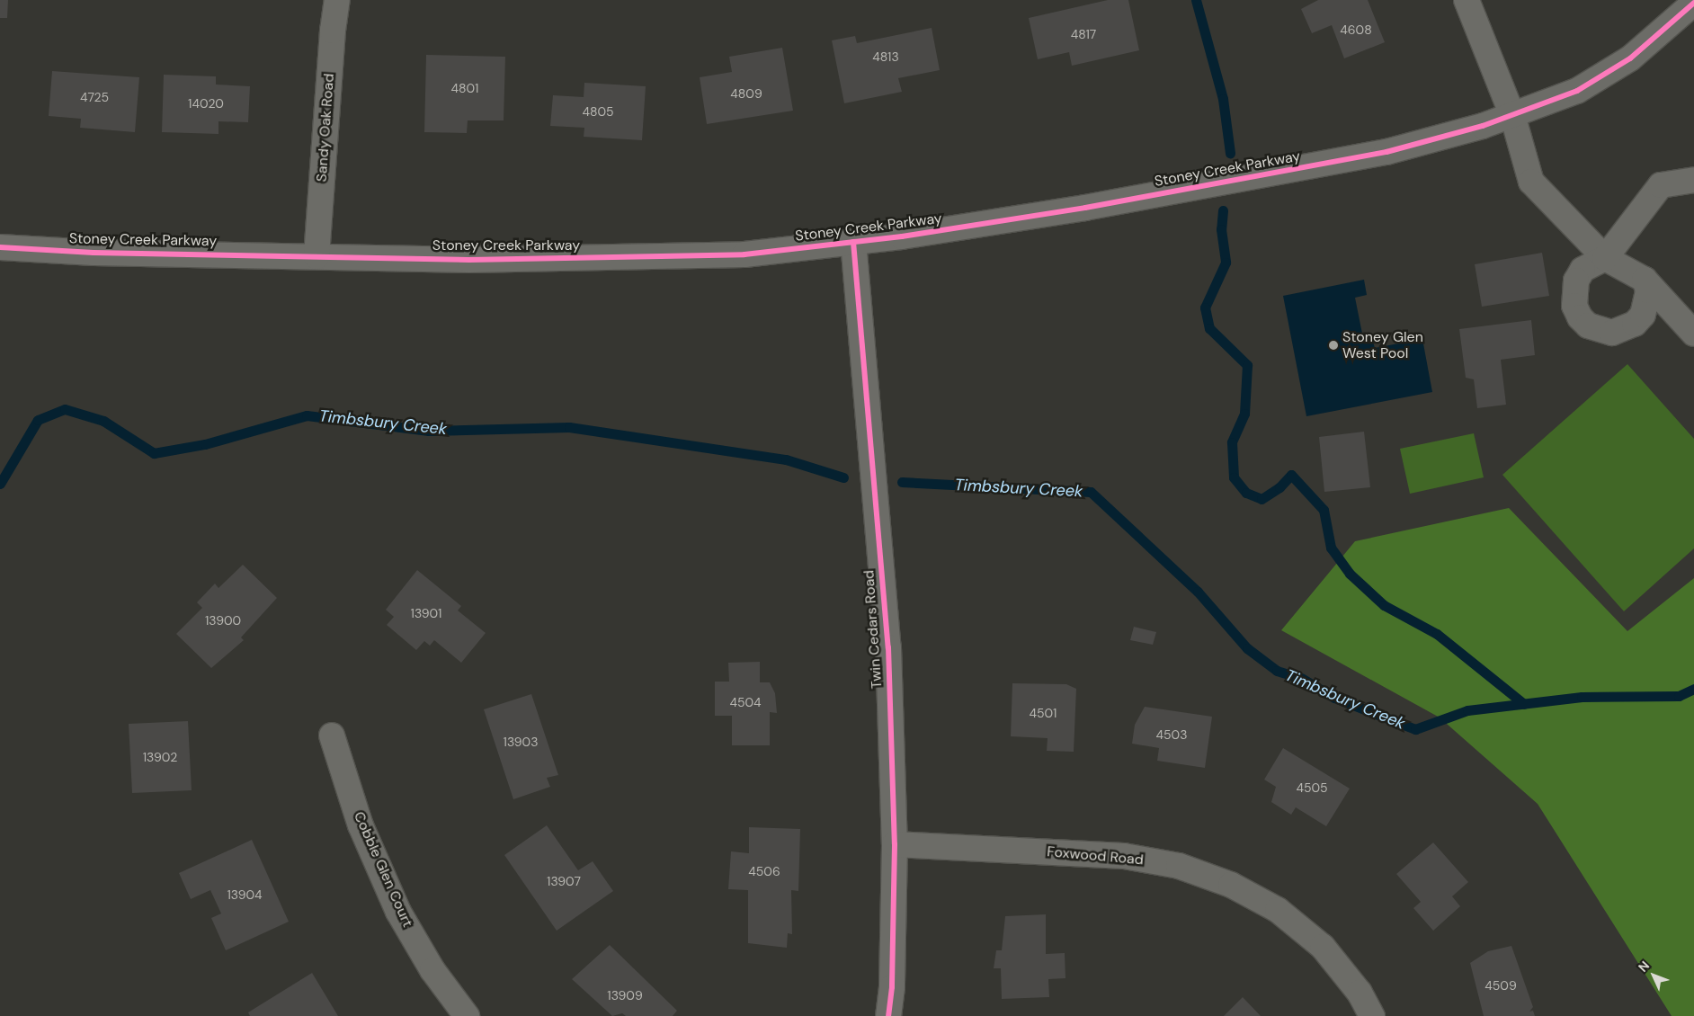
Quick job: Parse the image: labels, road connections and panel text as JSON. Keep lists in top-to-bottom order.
{
  "streets": {
    "street": [
      "Sandy Oak Road",
      "Stoney Creek Parkway",
      "Twin Cedars Road",
      "Foxwood Road",
      "Cobble Glen Court"
    ]
  },
  "crossings": [
    ["Sandy Oak Road", "Stoney Creek Parkway"],
    ["Stoney Creek Parkway", "Twin Cedars Road"],
    ["Twin Cedars Road", "Foxwood Road"]
  ],
  "water": ["Timbsbury Creek"],
  "places": ["Stoney Glen West Pool"],
  "house_numbers": [
    "4608",
    "4817",
    "4813",
    "4801",
    "4809",
    "4725",
    "14020",
    "4805",
    "13901",
    "13900",
    "4504",
    "4501",
    "4503",
    "13903",
    "13902",
    "4505",
    "4506",
    "13907",
    "13904",
    "4509",
    "13909"
  ],
  "north": "top left"
}
